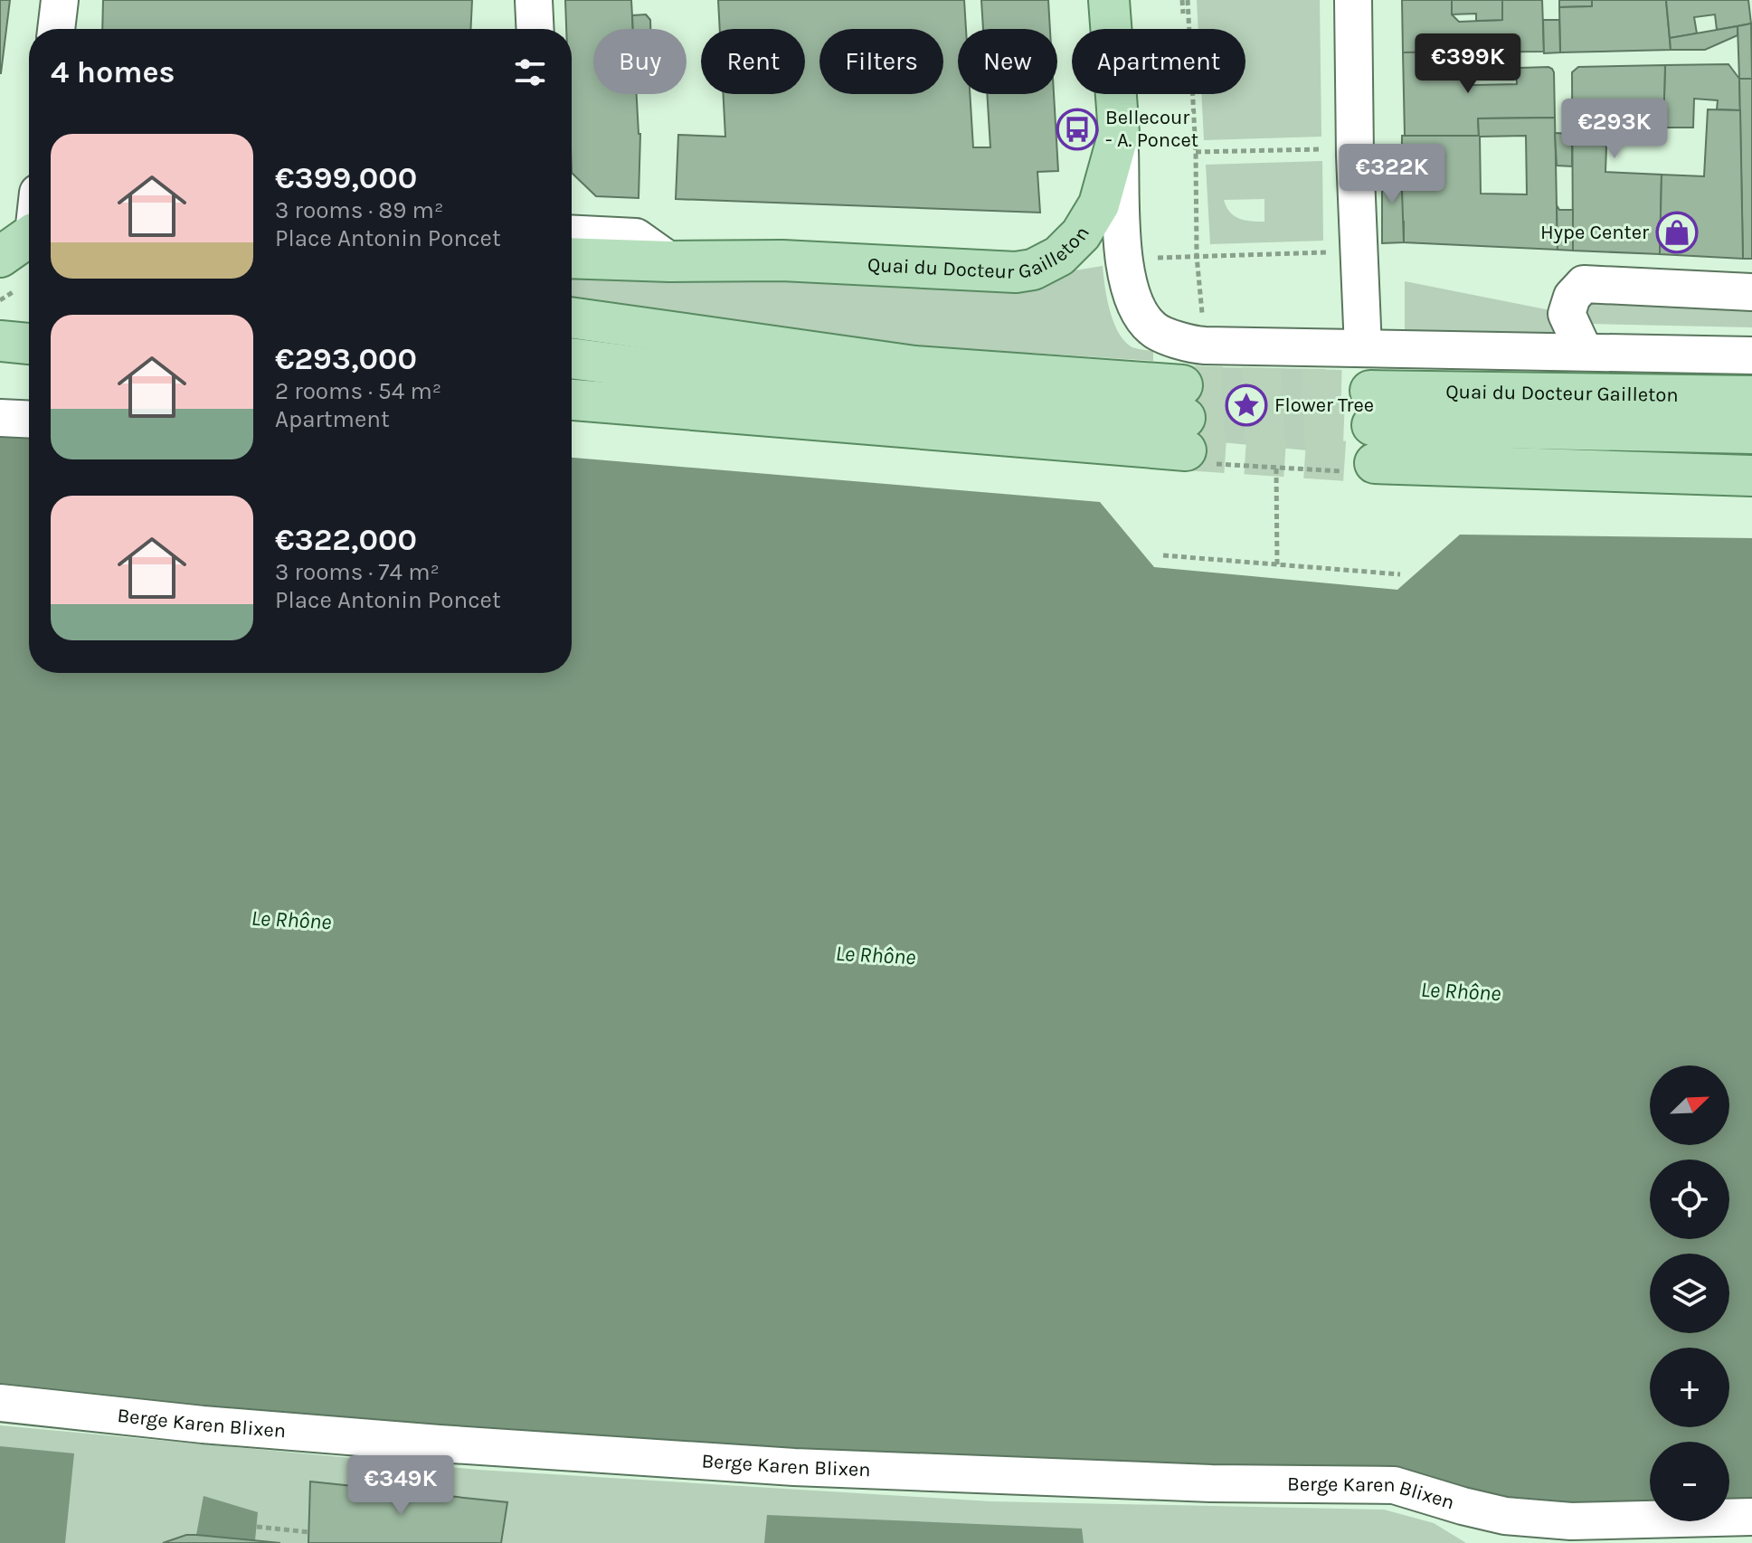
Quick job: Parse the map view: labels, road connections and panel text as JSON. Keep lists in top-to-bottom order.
{
  "streets": {
    "main road": ["Quai du Docteur Gailleton"],
    "street": ["Berge Karen Blixen"]
  },
  "water": ["Le Rhône"],
  "places": {
    "bus stop": ["Bellecour - A. Poncet"],
    "shop": ["Hype Center"],
    "place": ["Flower Tree"]
  },
  "north": "top right",
  "page": {
    "chip": [
      "Buy",
      "Rent",
      "Filters",
      "New",
      "Apartment"
    ],
    "heading": "4 homes",
    "price": [
      "€399K",
      "€293K",
      "€322K",
      "€349K"
    ],
    "list": [
      {
        "name": "€399,000",
        "note": "3 rooms · 89 m² · Place Antonin Poncet"
      },
      {
        "name": "€293,000",
        "note": "2 rooms · 54 m² · Apartment"
      },
      {
        "name": "€322,000",
        "note": "3 rooms · 74 m² · Place Antonin Poncet"
      }
    ],
    "map_buttons": ["+", "−"]
  }
}
